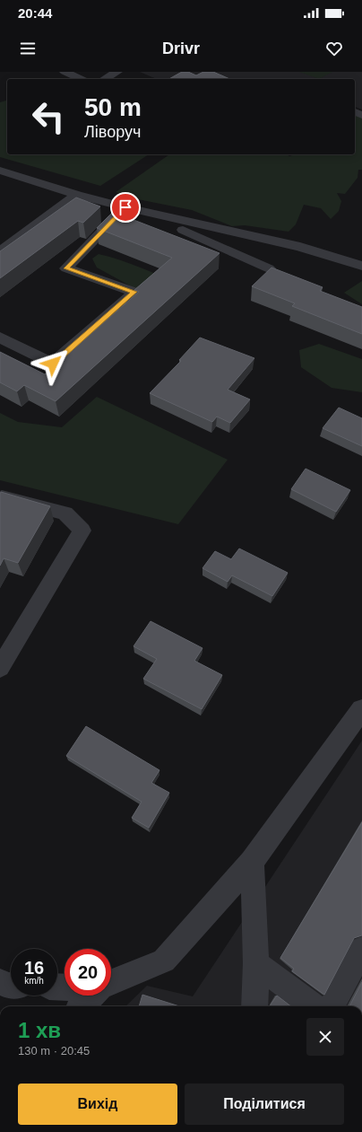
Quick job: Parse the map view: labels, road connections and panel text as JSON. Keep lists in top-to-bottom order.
{
  "page": {
    "status": "20:44",
    "header": "Drivr",
    "turn": ["50 m", "Ліворуч"],
    "speed": "16 km/h",
    "limit": "20",
    "heading": ["1 хв", "130 m · 20:45"],
    "buttons": ["Вихід", "Поділитися"]
  }
}
